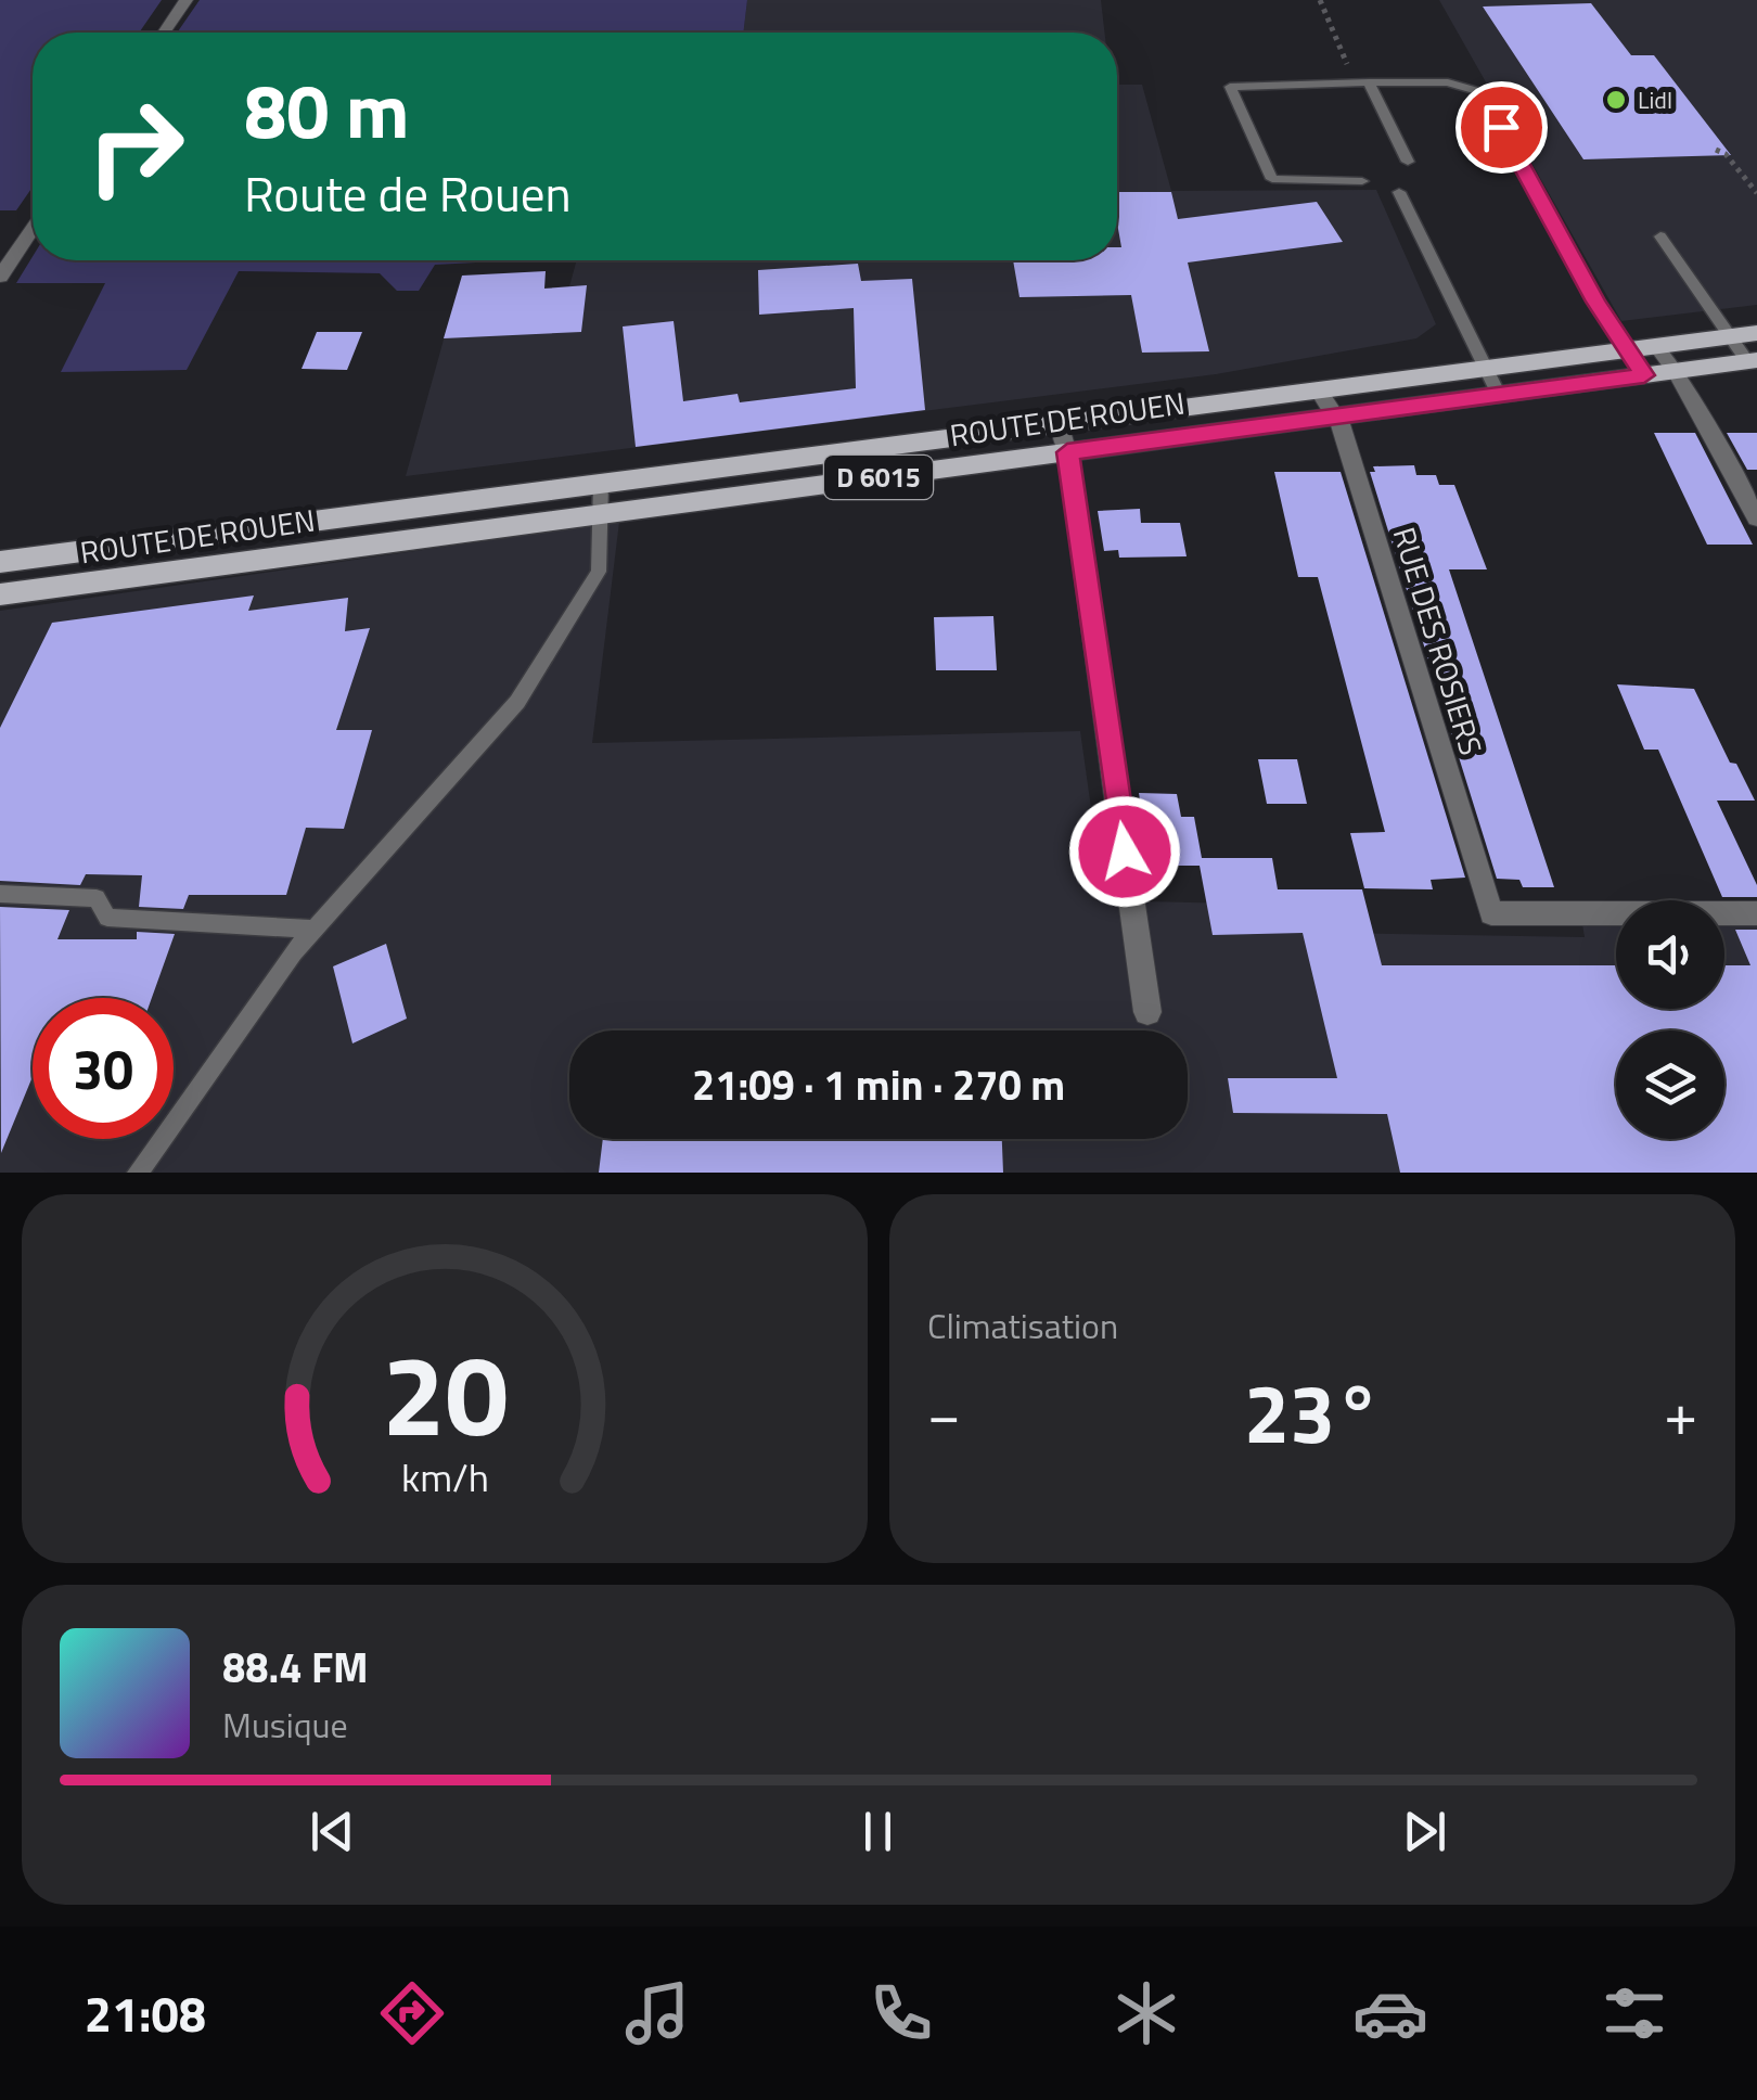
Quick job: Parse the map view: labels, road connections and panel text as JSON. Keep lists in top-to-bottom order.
{
  "streets": {
    "main road": ["ROUTE DE ROUEN", "D 6015"],
    "street": ["RUE DES ROSIERS"]
  },
  "crossings": [
    ["ROUTE DE ROUEN", "RUE DES ROSIERS"]
  ],
  "places": ["Lidl"],
  "page": {
    "turn": ["80 m", "Route de Rouen"],
    "limit": "30",
    "trip": "21:09 · 1 min · 270 m",
    "tile": "Climatisation",
    "heat": ["−", "23°", "+"],
    "song": ["88.4 FM", "Musique"],
    "tabs": "21:08",
    "gauge": ["20", "km/h"]
  }
}
